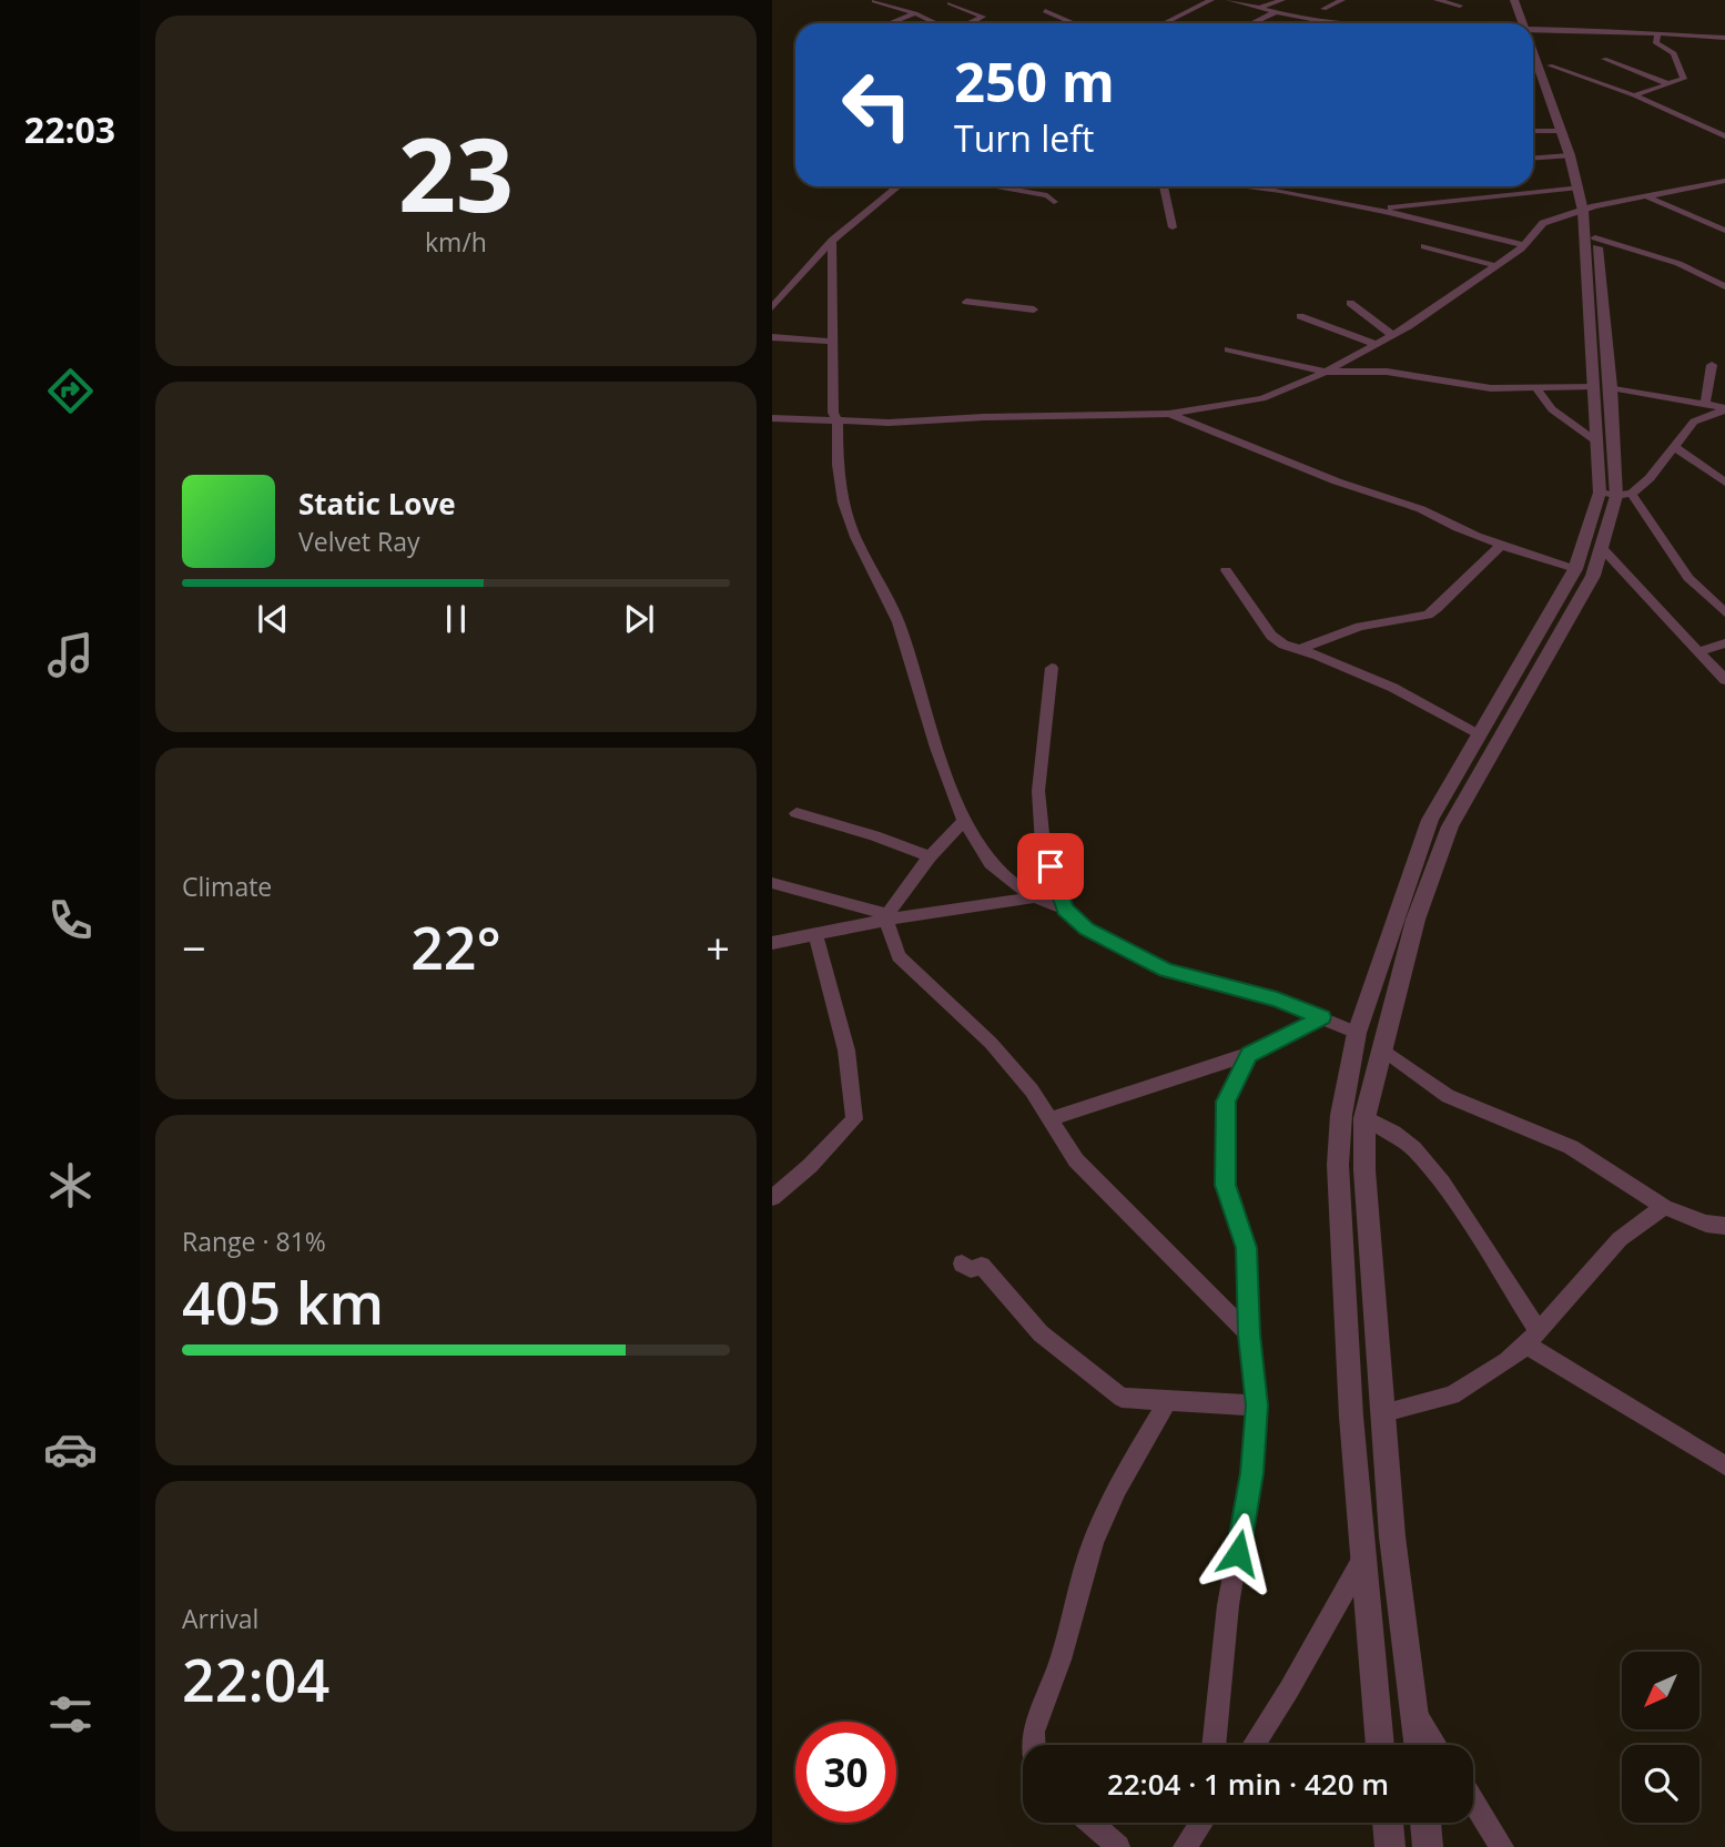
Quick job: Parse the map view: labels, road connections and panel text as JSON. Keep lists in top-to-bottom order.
{
  "north": "bottom left",
  "page": {
    "tabs": "22:03",
    "tile": [
      ["23", "km/h"],
      "Climate",
      ["Range · 81%", "405 km"],
      ["Arrival", "22:04"]
    ],
    "turn": ["250 m", "Turn left"],
    "song": ["Static Love", "Velvet Ray"],
    "heat": ["−", "22°", "+"],
    "limit": "30",
    "trip": "22:04 · 1 min · 420 m"
  }
}
